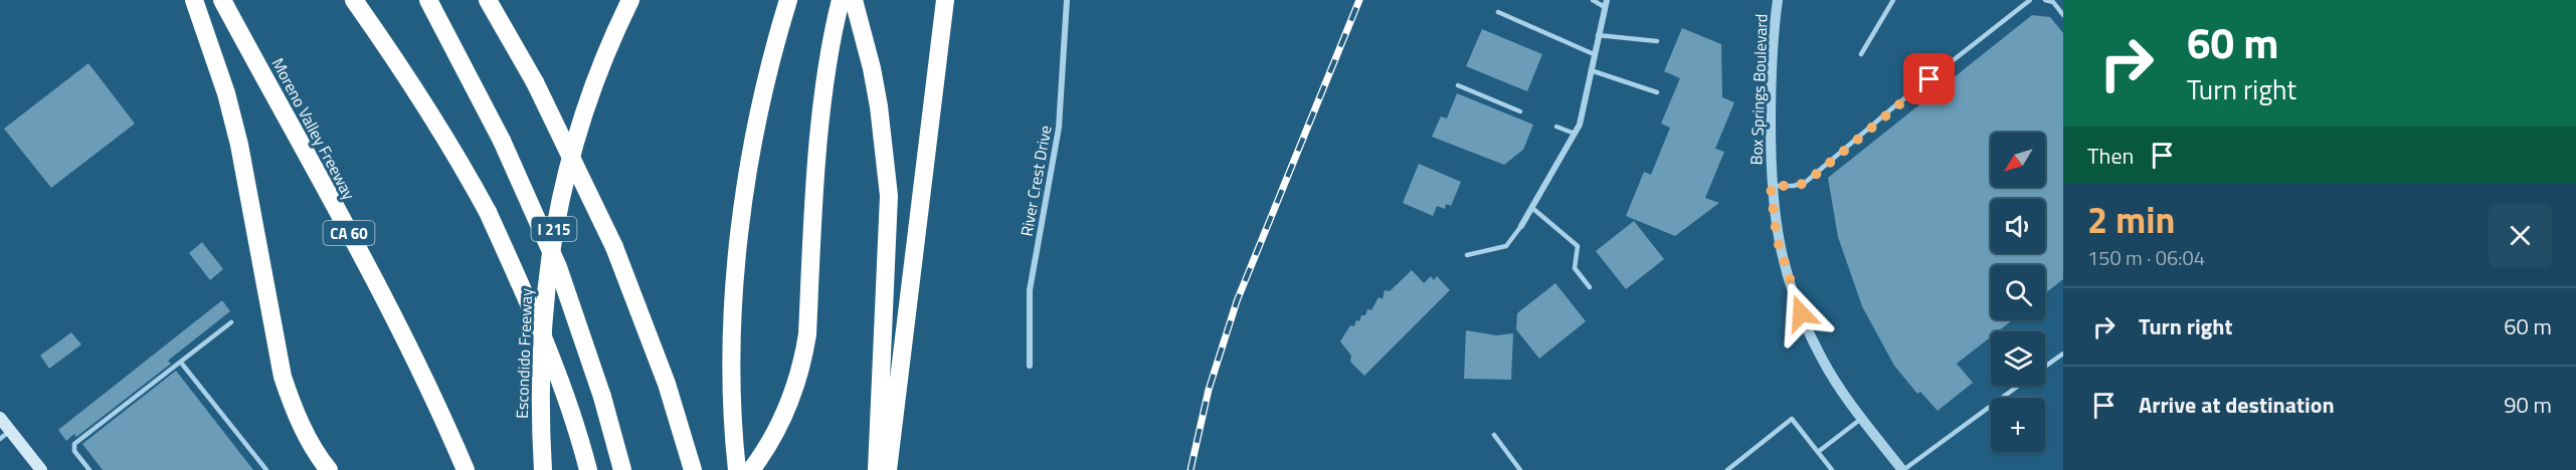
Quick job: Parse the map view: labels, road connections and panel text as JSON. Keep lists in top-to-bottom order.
{
  "streets": {
    "highway": [
      "Moreno Valley Freeway",
      "I 215",
      "CA 60",
      "Escondido Freeway"
    ],
    "street": ["Box Springs Boulevard", "River Crest Drive"]
  },
  "north": "bottom left",
  "page": {
    "turn": ["60 m", "Turn right"],
    "then": "Then",
    "map_buttons": "+",
    "heading": ["2 min", "150 m · 06:04"],
    "list": [
      {
        "name": "Turn right",
        "value": "60 m"
      },
      {
        "name": "Arrive at destination",
        "value": "90 m"
      }
    ]
  }
}
